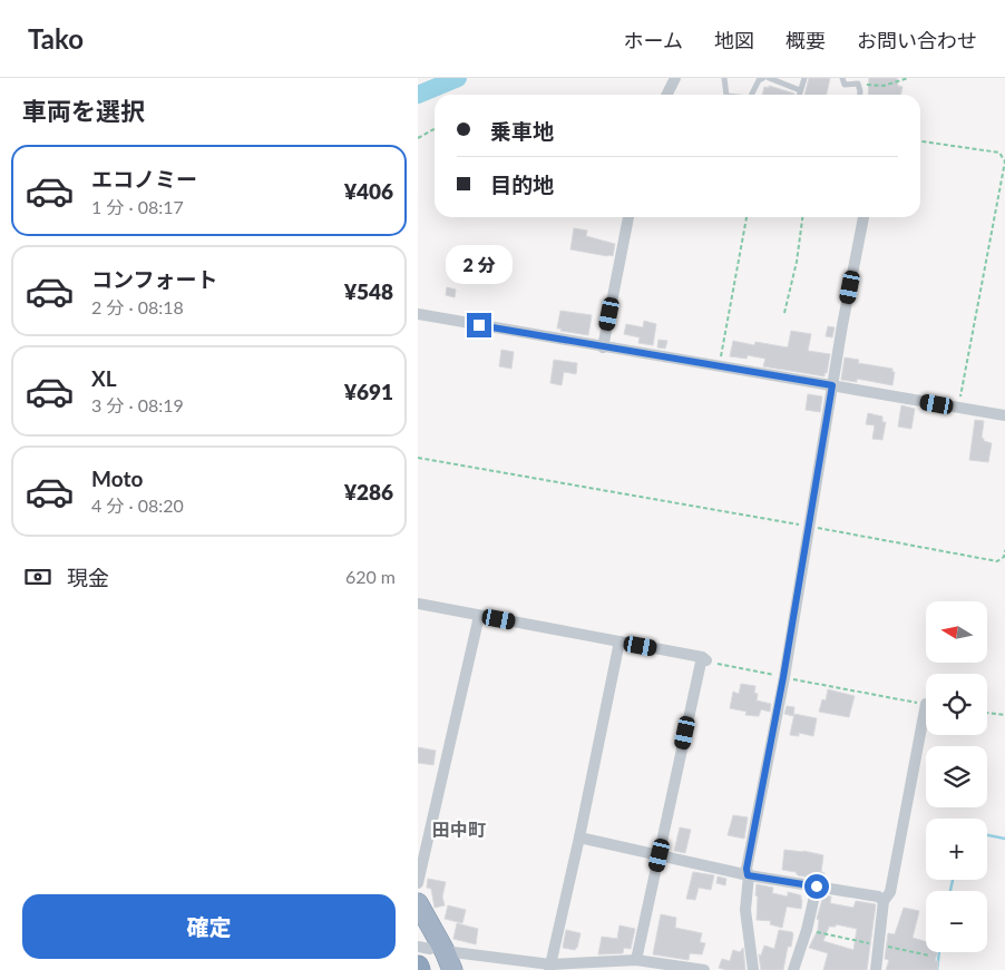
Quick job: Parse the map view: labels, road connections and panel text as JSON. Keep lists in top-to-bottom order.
{
  "districts": ["田中町"],
  "north": "left",
  "page": {
    "header": "Tako",
    "nav": [
      "ホーム",
      "地図",
      "概要",
      "お問い合わせ"
    ],
    "heading": "車両を選択",
    "banner": ["乗車地", "目的地"],
    "list": [
      {
        "name": "エコノミー",
        "note": "1 分 · 08:17",
        "value": "¥406"
      },
      {
        "name": "コンフォート",
        "note": "2 分 · 08:18",
        "value": "¥548"
      },
      {
        "name": "XL",
        "note": "3 分 · 08:19",
        "value": "¥691"
      },
      {
        "name": "Moto",
        "note": "4 分 · 08:20",
        "value": "¥286"
      }
    ],
    "bubble": "2 分",
    "pay": ["現金", "620 m"],
    "map_buttons": ["+", "−"],
    "buttons": "確定"
  }
}
